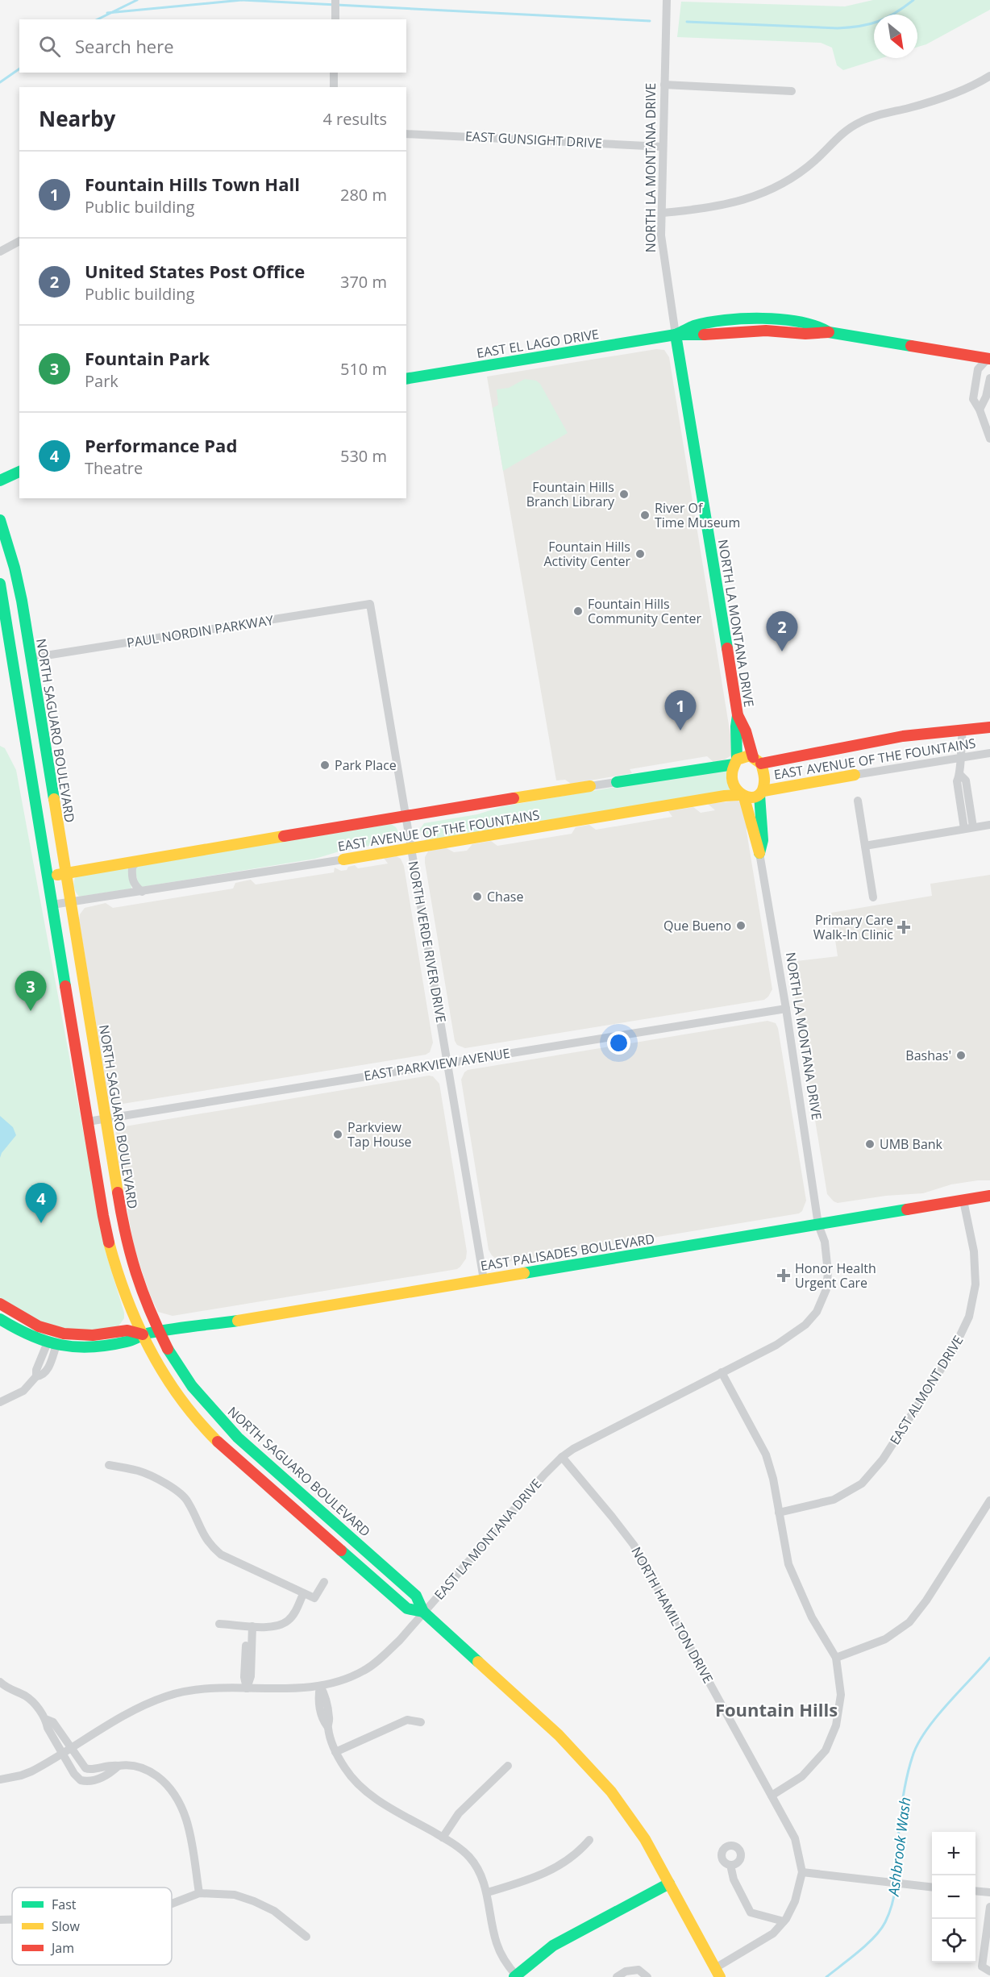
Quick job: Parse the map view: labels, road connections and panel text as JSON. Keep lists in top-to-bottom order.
{
  "streets": {
    "street": [
      "EAST GUNSIGHT DRIVE",
      "NORTH LA MONTANA DRIVE",
      "EAST EL LAGO DRIVE",
      "PAUL NORDIN PARKWAY",
      "NORTH SAGUARO BOULEVARD",
      "EAST AVENUE OF THE FOUNTAINS",
      "NORTH VERDE RIVER DRIVE",
      "EAST PARKVIEW AVENUE",
      "EAST PALISADES BOULEVARD",
      "EAST ALMONT DRIVE",
      "EAST LA MONTANA DRIVE",
      "NORTH HAMILTON DRIVE"
    ]
  },
  "crossings": [
    ["EAST GUNSIGHT DRIVE", "NORTH LA MONTANA DRIVE"],
    ["NORTH LA MONTANA DRIVE", "EAST EL LAGO DRIVE"],
    ["NORTH LA MONTANA DRIVE", "EAST AVENUE OF THE FOUNTAINS"],
    ["NORTH LA MONTANA DRIVE", "EAST PARKVIEW AVENUE"],
    ["NORTH LA MONTANA DRIVE", "EAST PALISADES BOULEVARD"],
    ["NORTH LA MONTANA DRIVE", "EAST LA MONTANA DRIVE"],
    ["PAUL NORDIN PARKWAY", "NORTH SAGUARO BOULEVARD"],
    ["PAUL NORDIN PARKWAY", "NORTH VERDE RIVER DRIVE"],
    ["NORTH SAGUARO BOULEVARD", "EAST AVENUE OF THE FOUNTAINS"],
    ["NORTH SAGUARO BOULEVARD", "EAST PARKVIEW AVENUE"],
    ["NORTH SAGUARO BOULEVARD", "EAST PALISADES BOULEVARD"],
    ["NORTH SAGUARO BOULEVARD", "EAST LA MONTANA DRIVE"],
    ["NORTH SAGUARO BOULEVARD", "NORTH HAMILTON DRIVE"],
    ["EAST AVENUE OF THE FOUNTAINS", "NORTH VERDE RIVER DRIVE"],
    ["NORTH VERDE RIVER DRIVE", "EAST PARKVIEW AVENUE"],
    ["NORTH VERDE RIVER DRIVE", "EAST PALISADES BOULEVARD"],
    ["EAST PALISADES BOULEVARD", "EAST ALMONT DRIVE"],
    ["EAST PALISADES BOULEVARD", "EAST LA MONTANA DRIVE"],
    ["EAST LA MONTANA DRIVE", "NORTH HAMILTON DRIVE"]
  ],
  "districts": ["Fountain Hills"],
  "water": ["Ashbrook Wash"],
  "places": {
    "other": [
      "Fountain Hills Branch Library",
      "River Of Time Museum",
      "Fountain Hills Activity Center",
      "Fountain Hills Community Center",
      "Park Place",
      "Chase",
      "Que Bueno",
      "Bashas'",
      "Parkview Tap House",
      "UMB Bank"
    ],
    "health": ["Primary Care Walk-In Clinic", "Honor Health Urgent Care"]
  },
  "legend": ["Fast", "Slow", "Jam"],
  "north": "bottom right",
  "page": {
    "search": "Search here",
    "heading": ["Nearby", "4 results"],
    "list": [
      {
        "mark": "1",
        "name": "Fountain Hills Town Hall",
        "note": "Public building",
        "value": "280 m"
      },
      {
        "mark": "2",
        "name": "United States Post Office",
        "note": "Public building",
        "value": "370 m"
      },
      {
        "mark": "3",
        "name": "Fountain Park",
        "note": "Park",
        "value": "510 m"
      },
      {
        "mark": "4",
        "name": "Performance Pad",
        "note": "Theatre",
        "value": "530 m"
      }
    ],
    "pins": [
      "2",
      "1",
      "3",
      "4"
    ],
    "map_buttons": ["+", "−"]
  }
}
